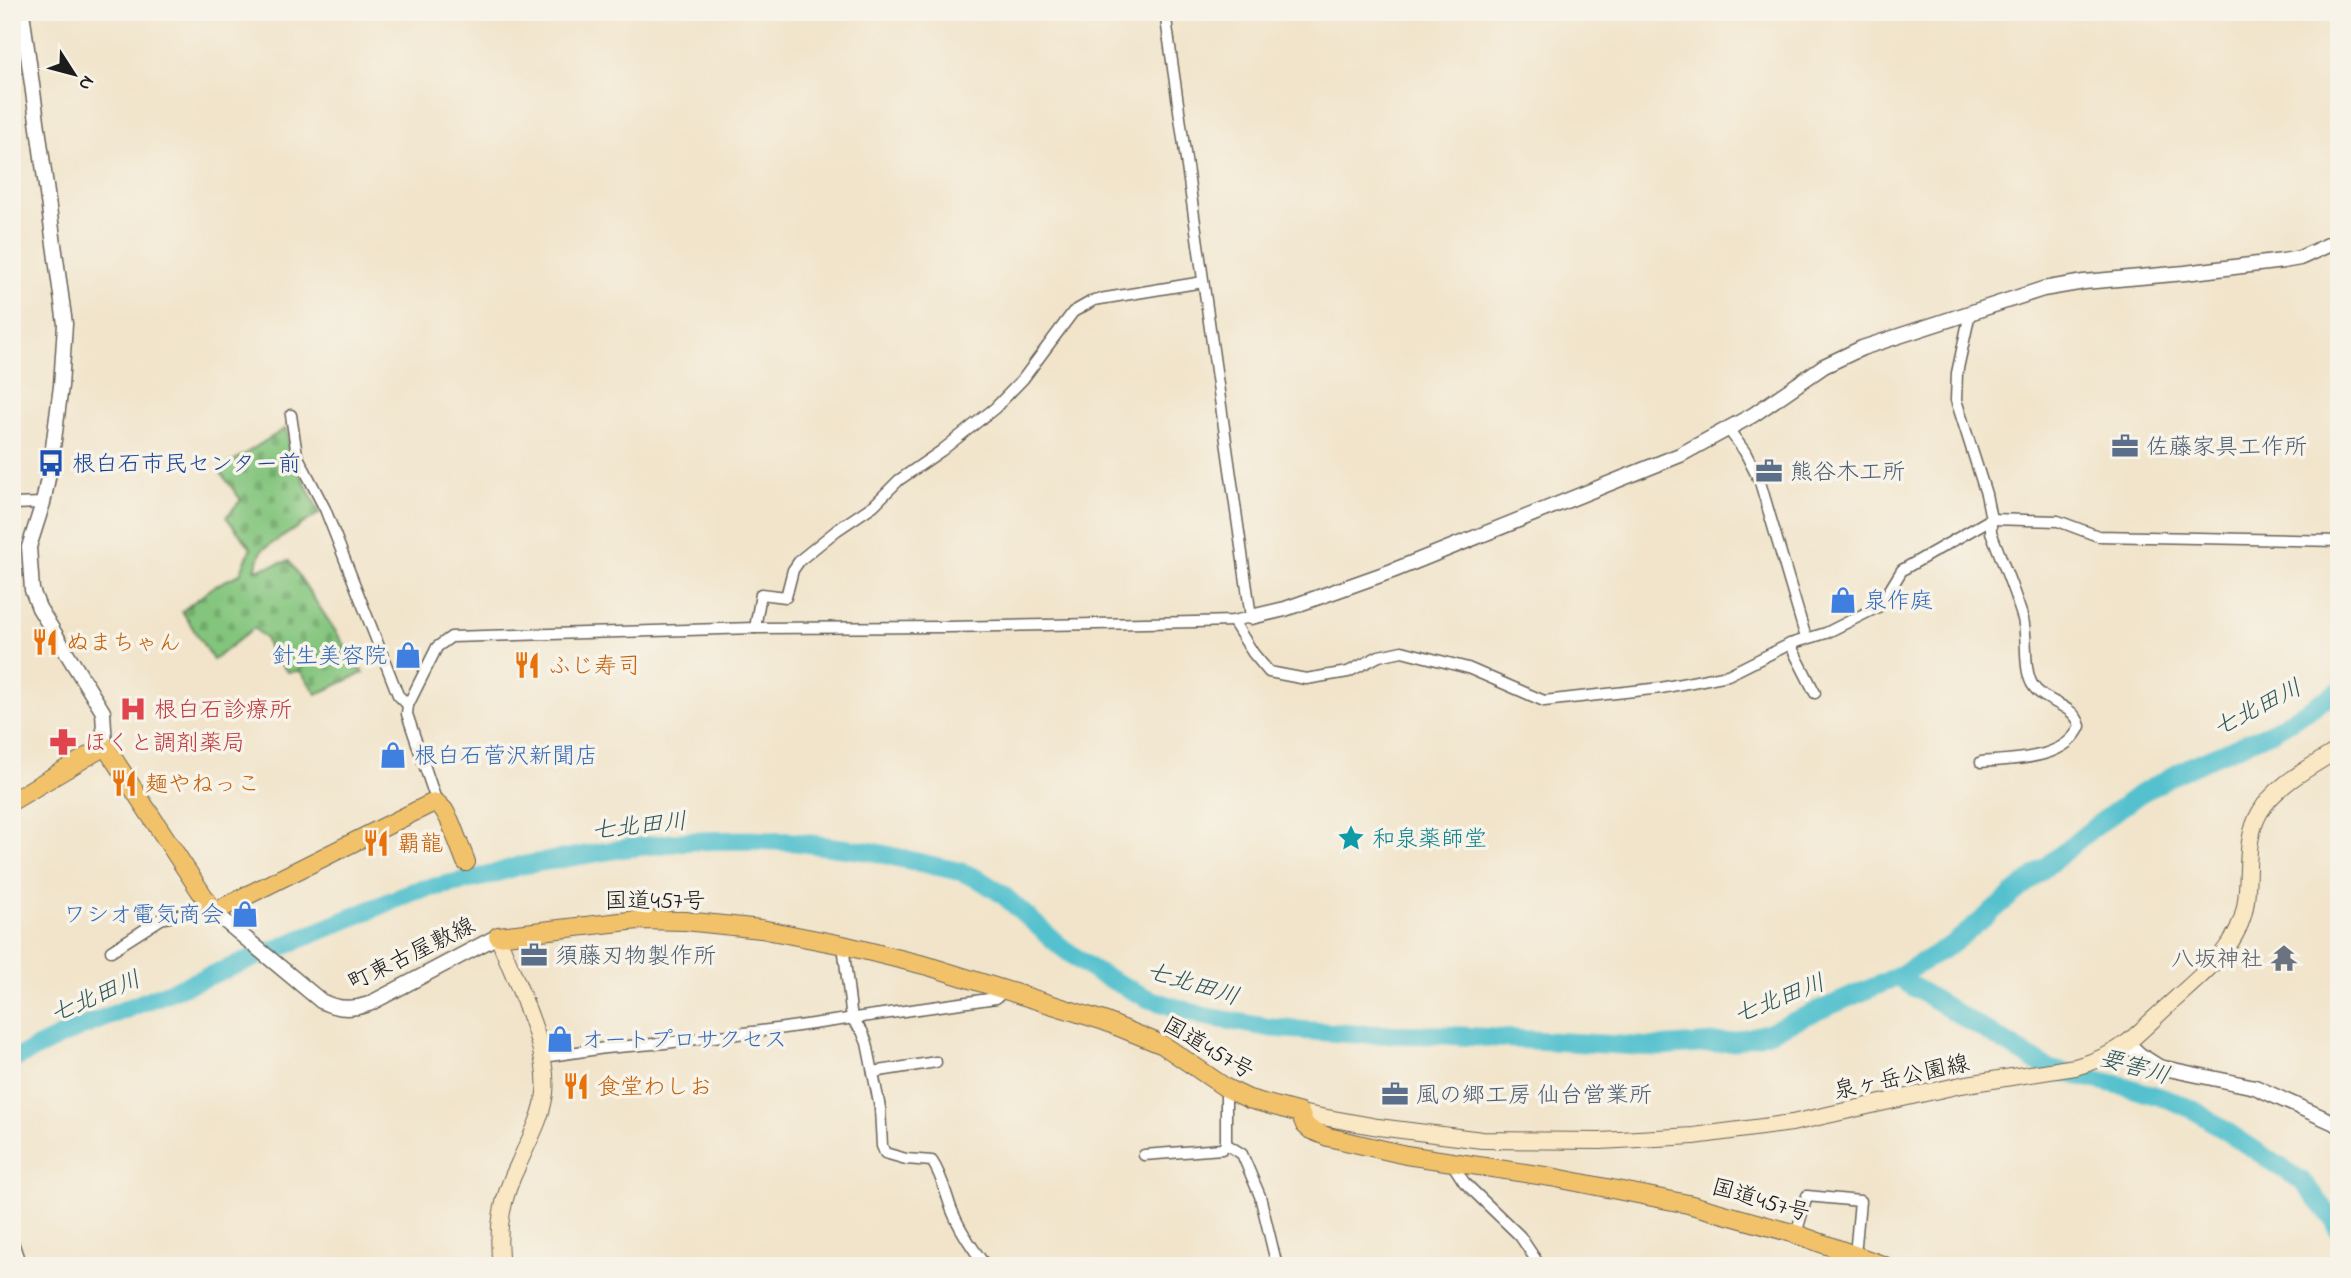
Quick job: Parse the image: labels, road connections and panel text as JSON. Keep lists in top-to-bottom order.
{
  "streets": {
    "highway": ["国道457号"],
    "main road": ["泉ヶ岳公園線"],
    "street": ["町東古屋敷線"]
  },
  "crossings": [
    ["国道457号", "町東古屋敷線"],
    ["国道457号", "泉ヶ岳公園線"]
  ],
  "water": ["七北田川", "要害川"],
  "places": {
    "office": [
      "佐藤家具工作所",
      "熊谷木工所",
      "須藤刃物製作所",
      "風の郷工房 仙台営業所"
    ],
    "bus stop": ["根白石市民センター前"],
    "shop": [
      "泉作庭",
      "針生美容院",
      "根白石菅沢新聞店",
      "ワシオ電気商会",
      "オートプロサクセス"
    ],
    "restaurant": [
      "ぬまちゃん",
      "ふじ寿司",
      "麺やねっこ",
      "覇龍",
      "食堂わしお"
    ],
    "hospital": ["根白石診療所"],
    "pharmacy": ["ほくと調剤薬局"],
    "place": ["和泉薬師堂"],
    "temple": ["八坂神社"]
  },
  "north": "bottom right"
}
